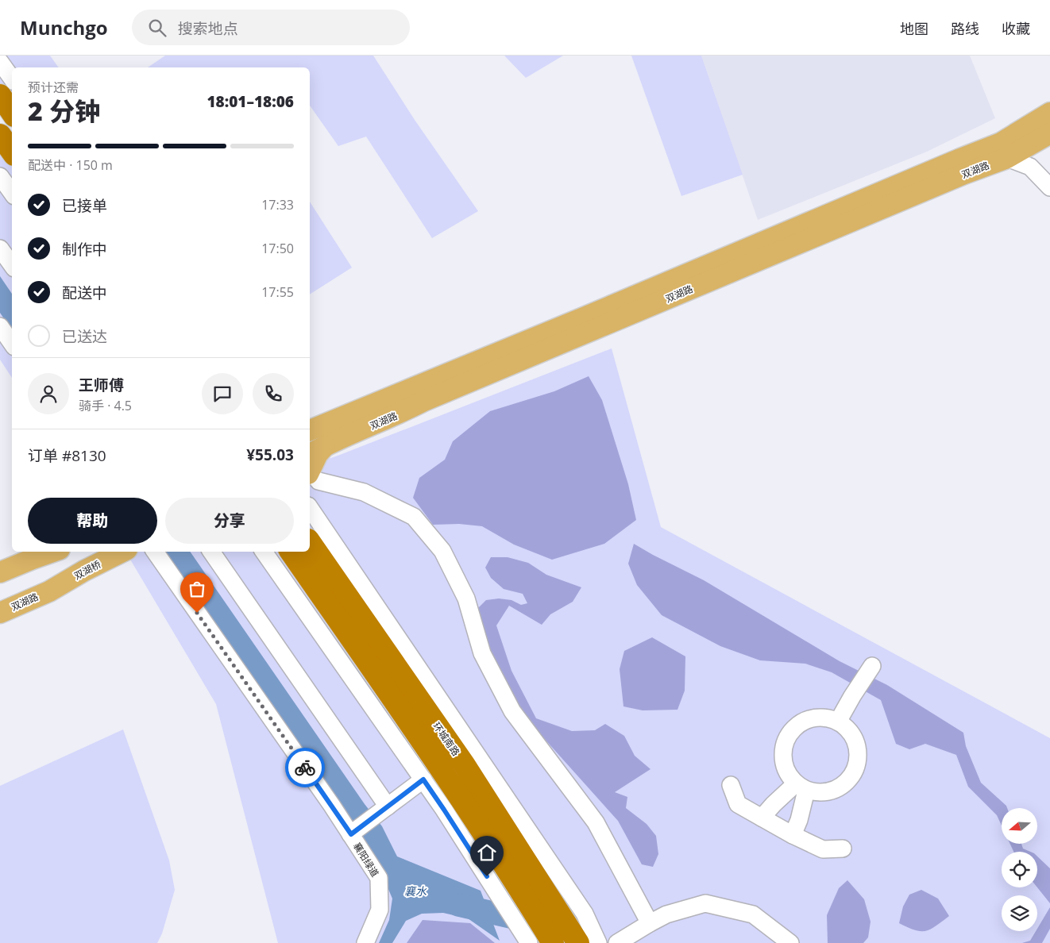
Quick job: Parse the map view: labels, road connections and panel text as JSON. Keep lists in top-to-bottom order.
{
  "streets": {
    "highway": ["环城南路"],
    "main road": ["双湖路", "双湖桥"],
    "street": ["襄阳绿道"]
  },
  "crossings": [
    ["双湖路", "双湖桥"]
  ],
  "water": ["襄水"],
  "north": "left",
  "page": {
    "header": "Munchgo",
    "search": "搜索地点",
    "nav": ["地图", "路线", "收藏"],
    "heading": ["2 分钟", "预计还需", "18:01–18:06"],
    "panel": [
      "王师傅",
      "骑手 · 4.5",
      "订单 #8130",
      "¥55.03"
    ],
    "bar": "配送中 · 150 m",
    "list": [
      ["已接单", "17:33"],
      ["制作中", "17:50"],
      ["配送中", "17:55"],
      "已送达"
    ],
    "buttons": ["帮助", "分享"]
  }
}
